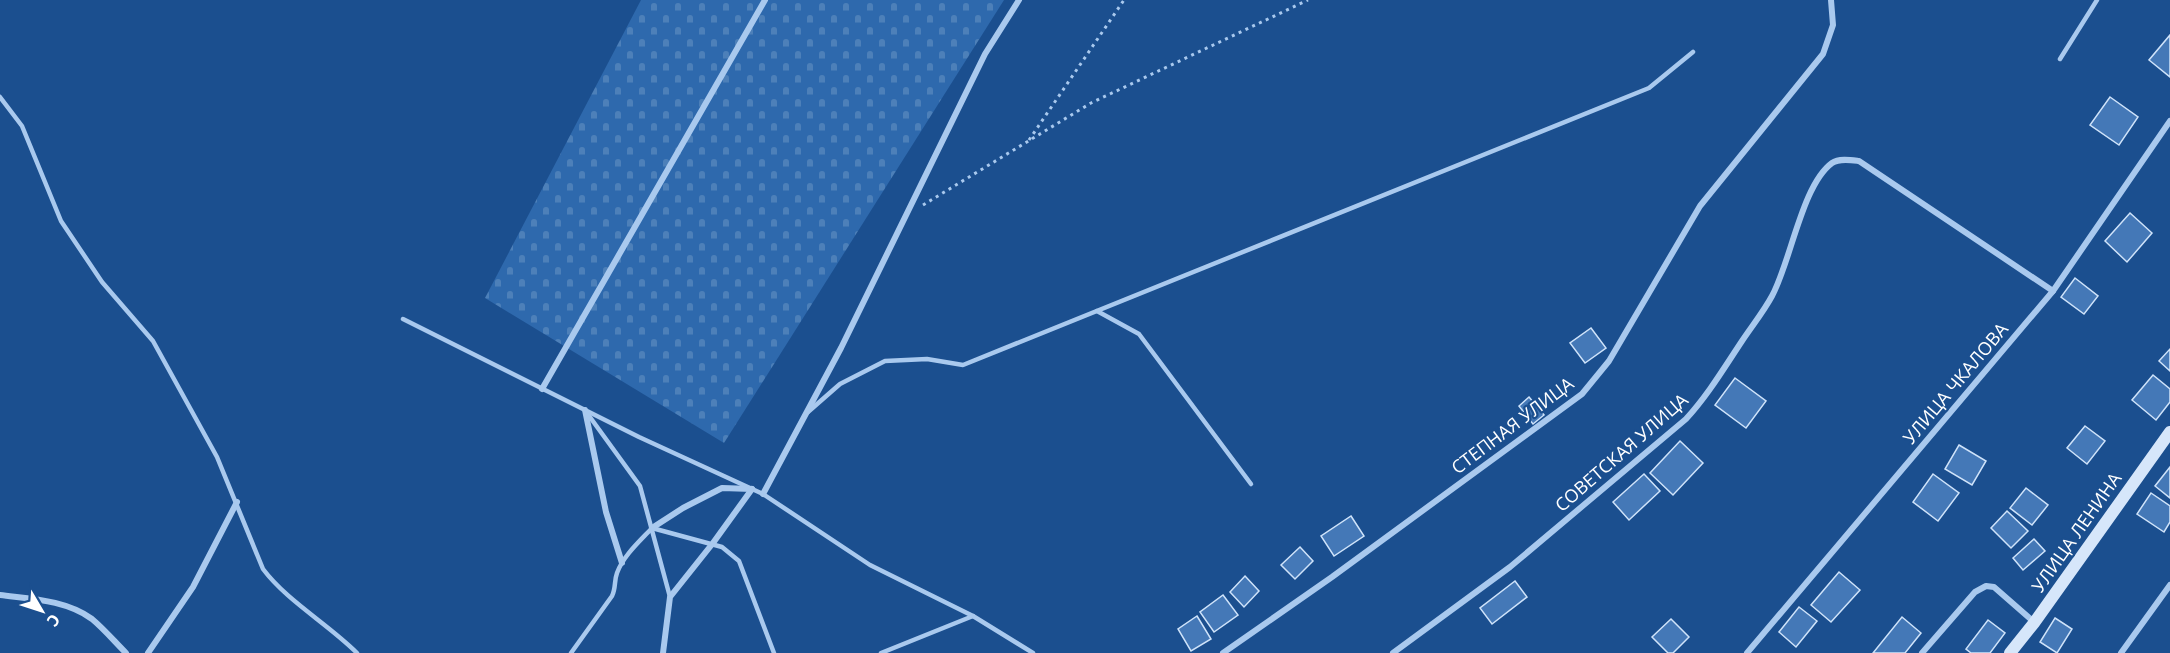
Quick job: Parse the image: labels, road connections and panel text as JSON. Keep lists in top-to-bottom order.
{
  "streets": {
    "main road": ["УЛИЦА ЛЕНИНА"],
    "street": ["УЛИЦА ЧКАЛОВА", "СТЕПНАЯ УЛИЦА", "СОВЕТСКАЯ УЛИЦА"]
  },
  "crossings": [
    ["УЛИЦА ЧКАЛОВА", "СОВЕТСКАЯ УЛИЦА"]
  ],
  "north": "bottom right"
}
